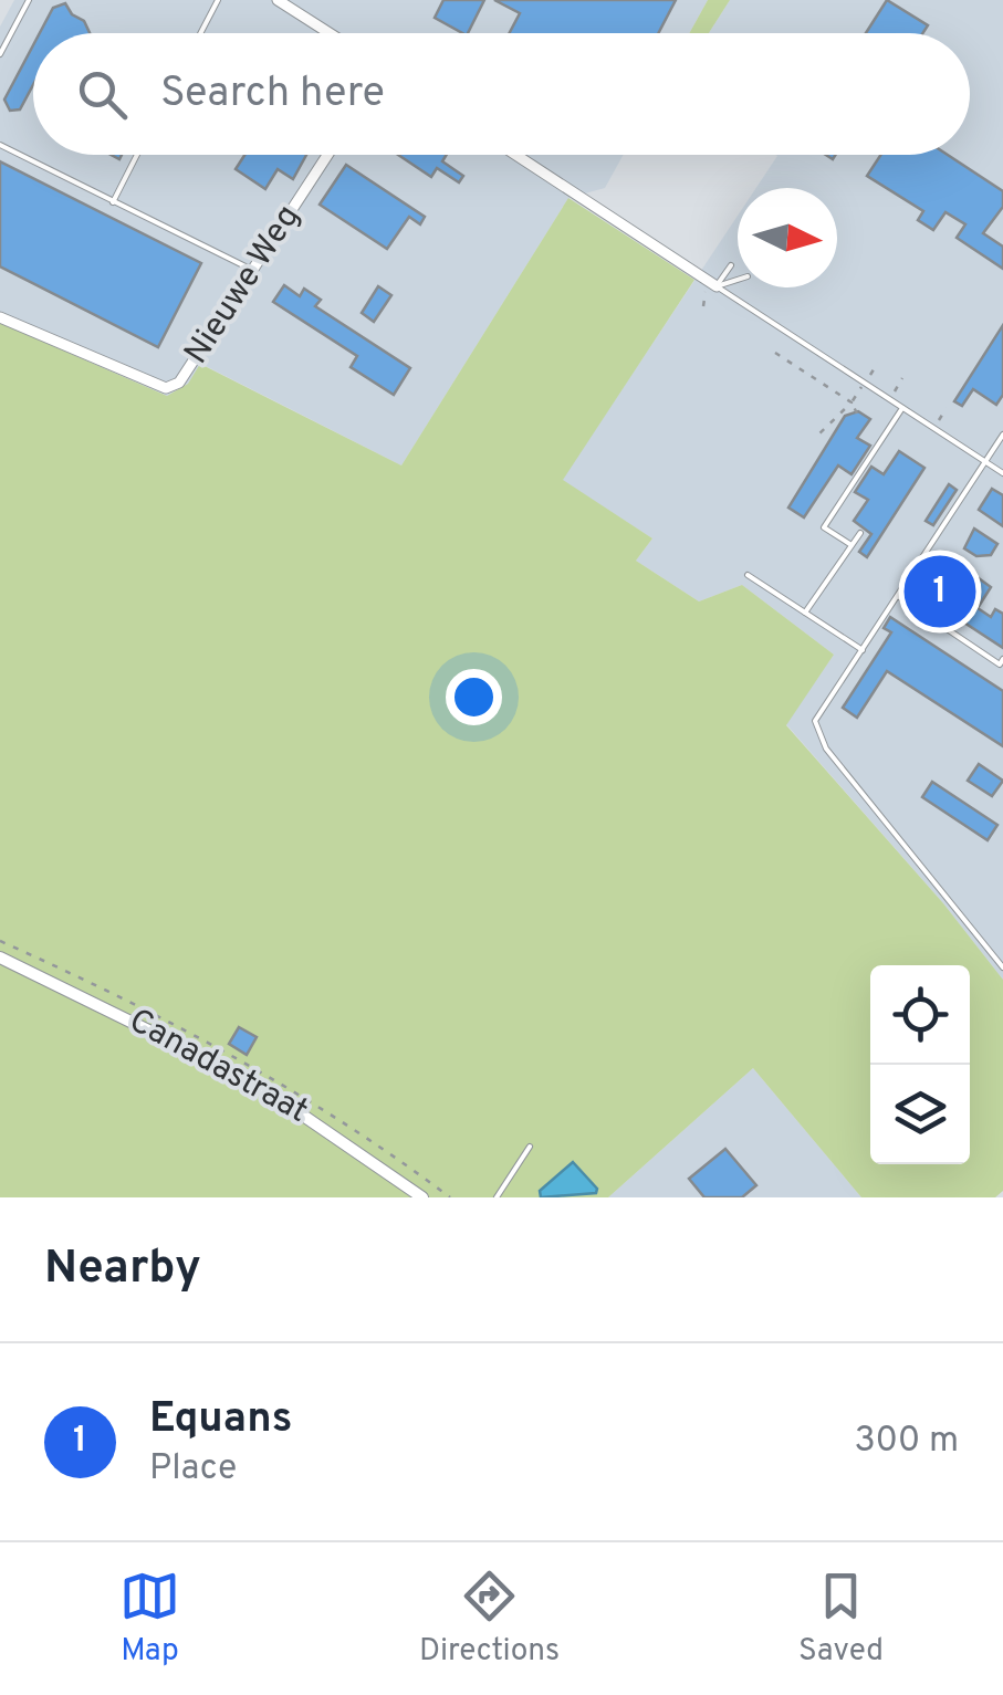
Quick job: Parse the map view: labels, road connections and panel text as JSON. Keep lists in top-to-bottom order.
{
  "streets": {
    "street": ["Nieuwe Weg", "Canadastraat"]
  },
  "north": "right",
  "page": {
    "search": "Search here",
    "pins": "1",
    "heading": "Nearby",
    "list": [
      {
        "mark": "1",
        "name": "Equans",
        "note": "Place",
        "value": "300 m"
      }
    ],
    "nav": ["Map", "Directions", "Saved"]
  }
}
